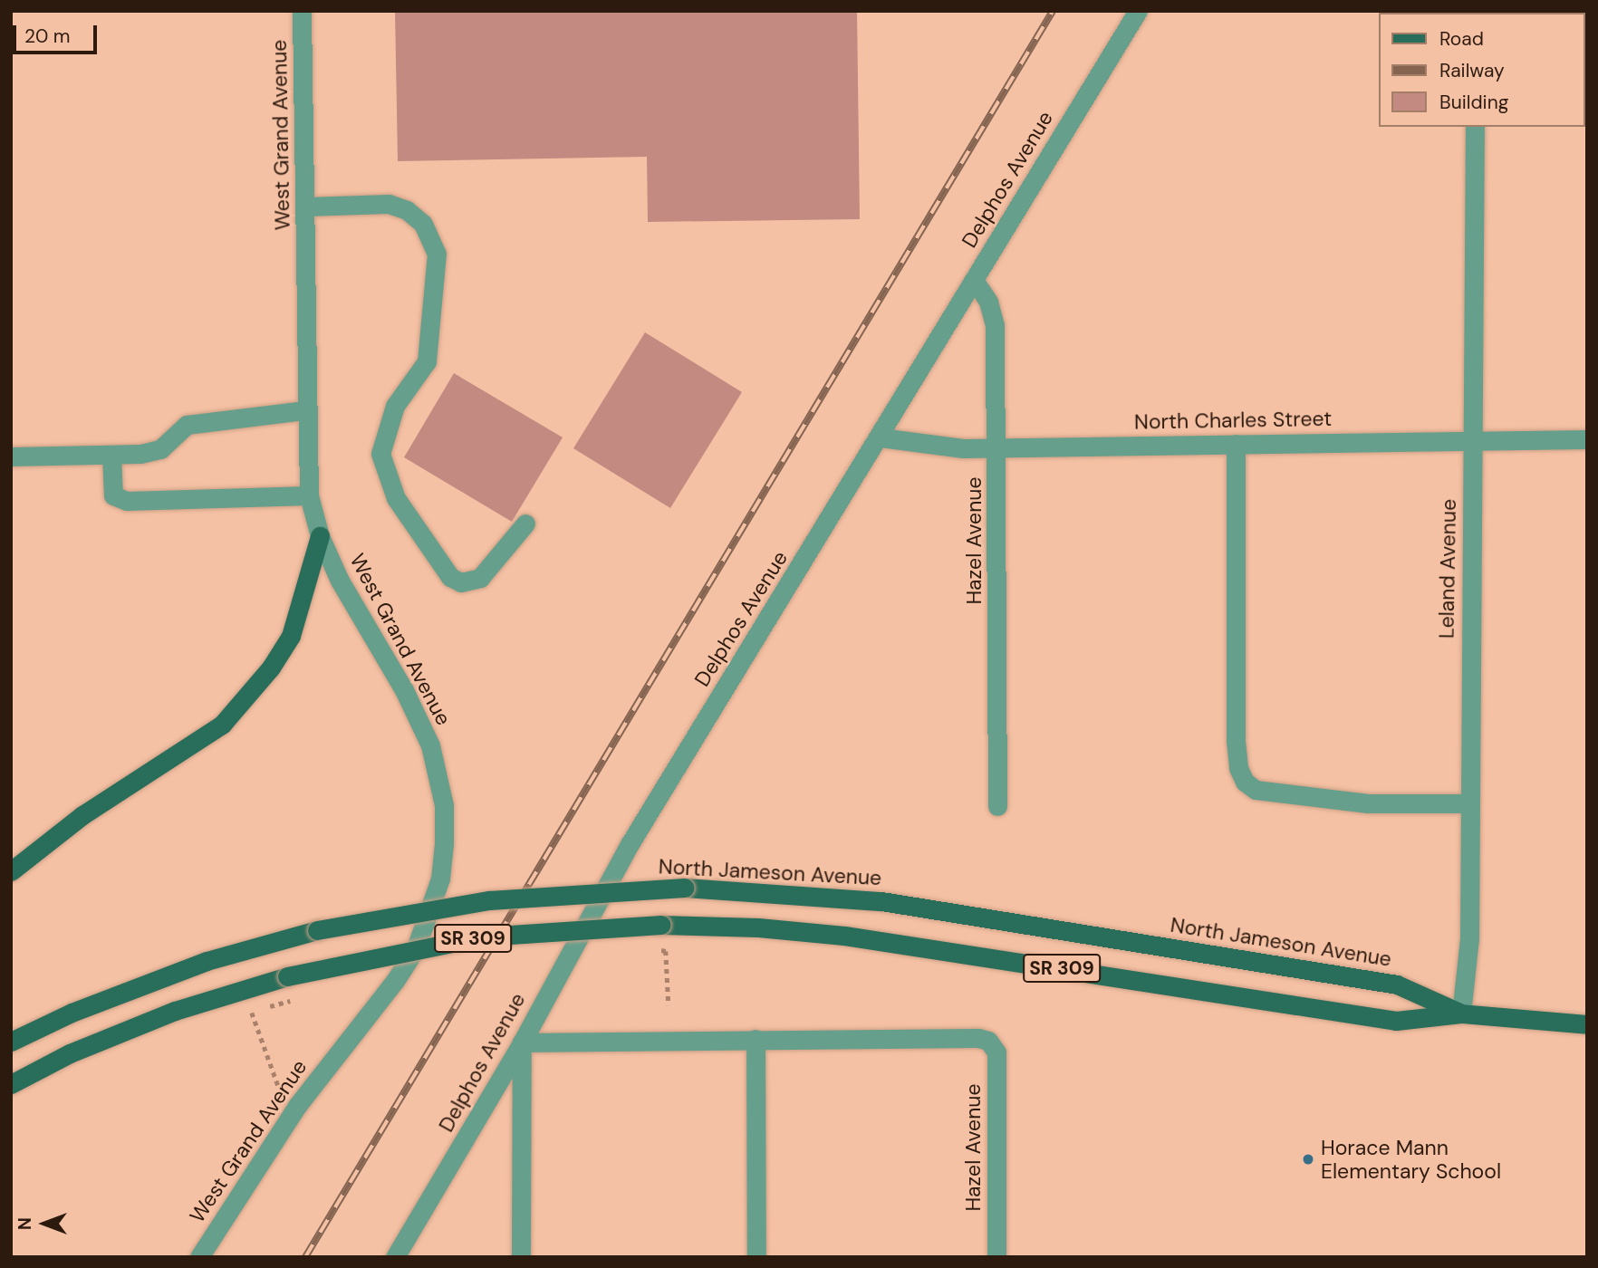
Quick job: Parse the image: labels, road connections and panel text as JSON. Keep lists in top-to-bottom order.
{
  "streets": {
    "main road": ["North Jameson Avenue", "SR 309"],
    "street": [
      "West Grand Avenue",
      "Delphos Avenue",
      "North Charles Street",
      "Hazel Avenue",
      "Leland Avenue"
    ]
  },
  "crossings": [
    ["Delphos Avenue", "North Charles Street"],
    ["Delphos Avenue", "Hazel Avenue"],
    ["North Charles Street", "Hazel Avenue"],
    ["North Charles Street", "Leland Avenue"],
    ["Leland Avenue", "North Jameson Avenue"]
  ],
  "places": ["Horace Mann Elementary School"],
  "legend": ["Road", "Railway", "Building"],
  "scale_bar": "20 m",
  "north": "left"
}
